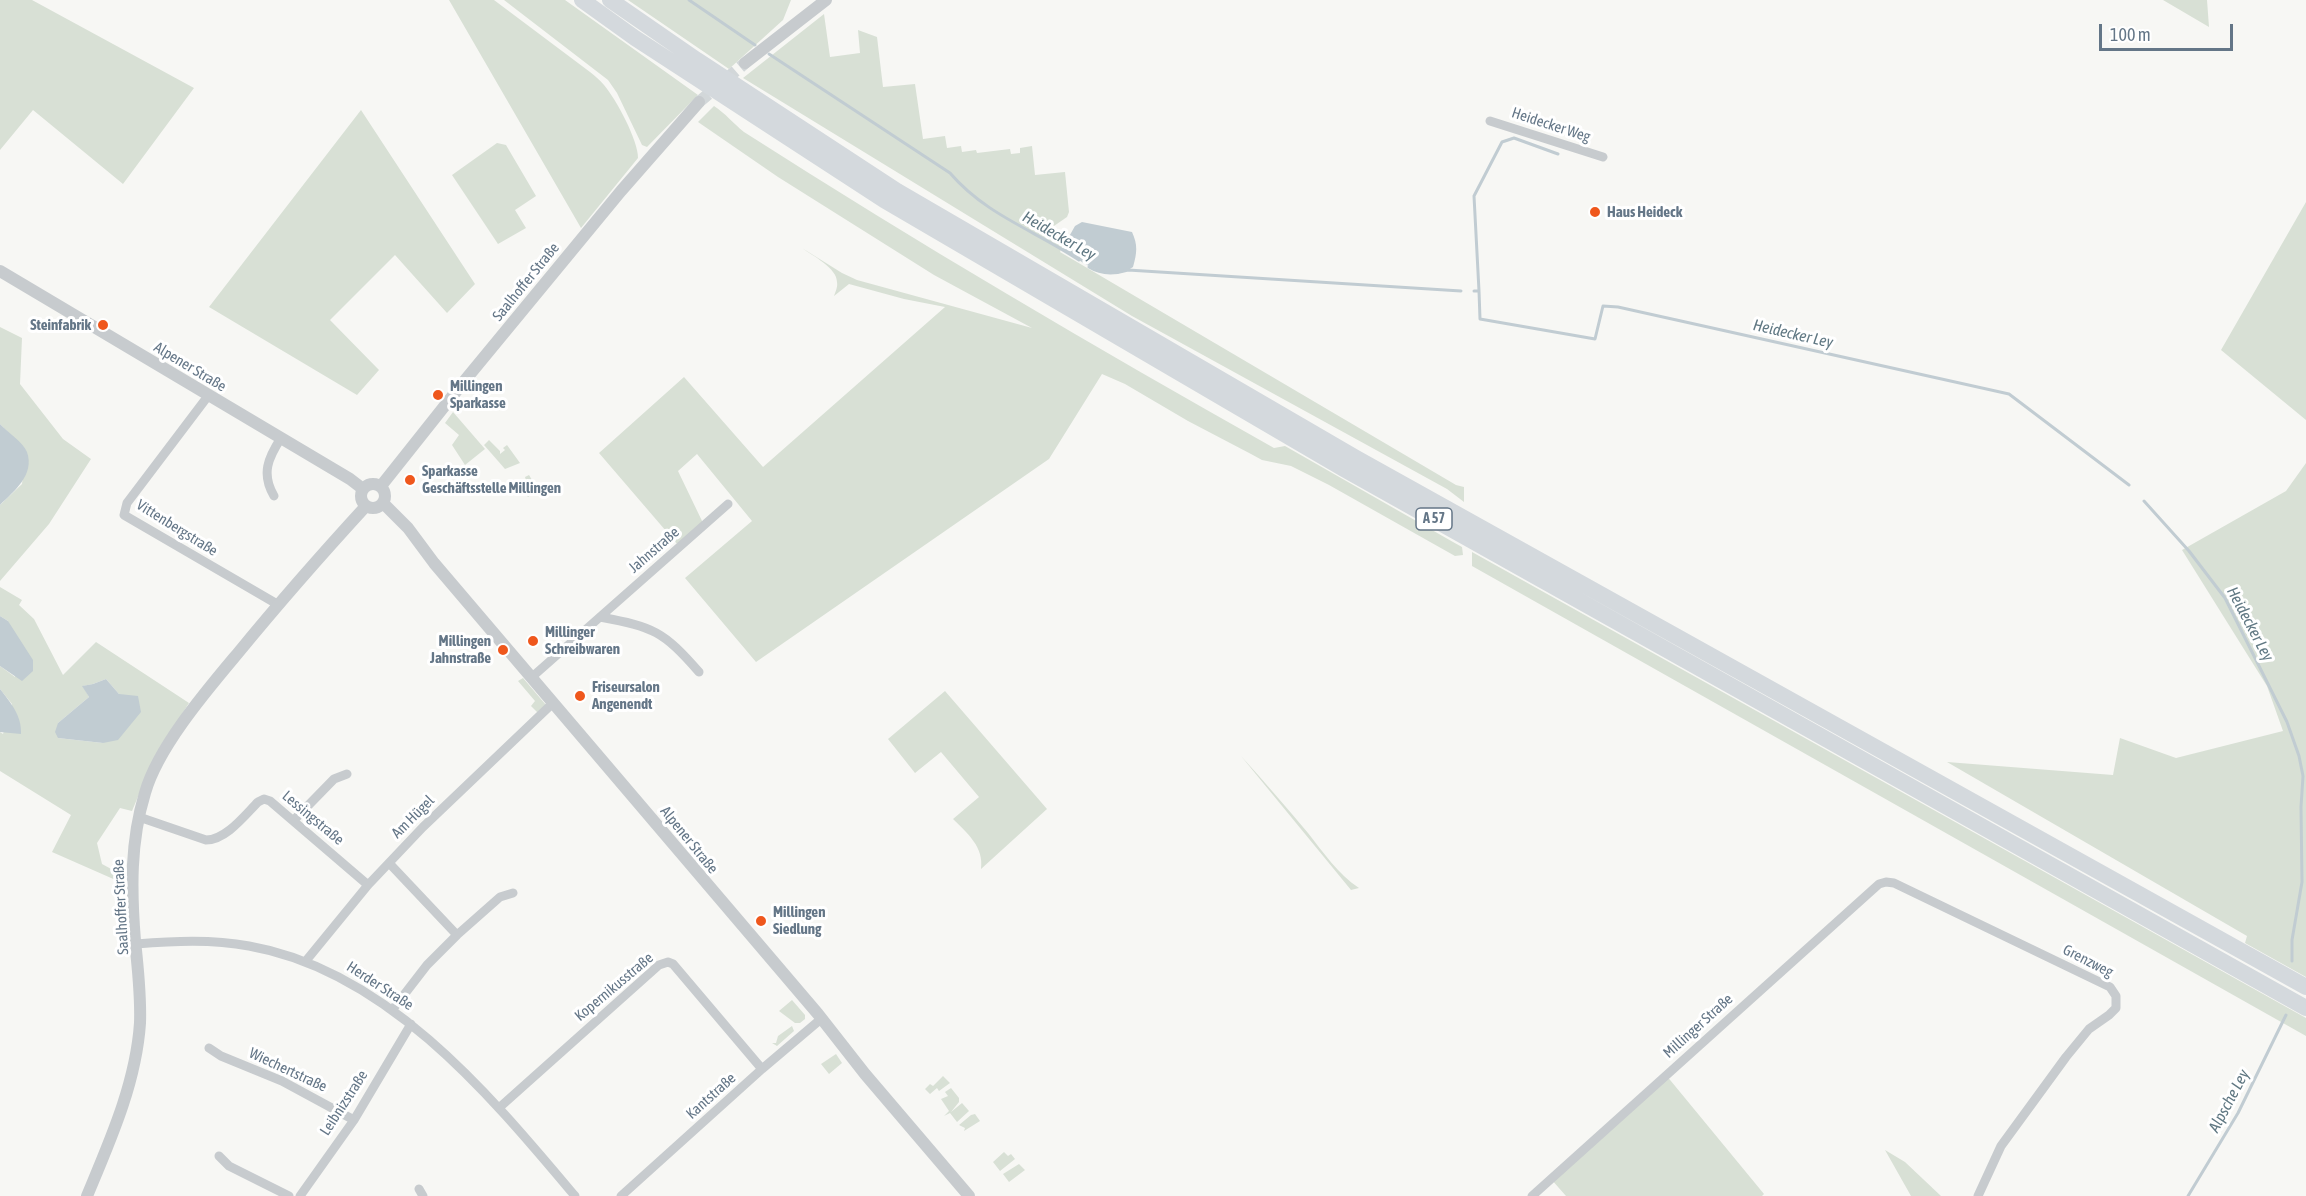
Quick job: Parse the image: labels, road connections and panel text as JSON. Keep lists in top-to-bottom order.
{
  "streets": {
    "highway": ["A 57"],
    "street": [
      "Heidecker Weg",
      "Saalhoffer Straße",
      "Alpener Straße",
      "Vittenbergstraße",
      "Jahnstraße",
      "Am Hügel",
      "Lessingstraße",
      "Grenzweg",
      "Herder Straße",
      "Kopernikusstraße",
      "Millinger Straße",
      "Wiechertstraße",
      "Kantstraße",
      "Leibnizstraße"
    ]
  },
  "crossings": [
    ["Saalhoffer Straße", "Alpener Straße"],
    ["Saalhoffer Straße", "Vittenbergstraße"],
    ["Saalhoffer Straße", "Lessingstraße"],
    ["Saalhoffer Straße", "Herder Straße"],
    ["Alpener Straße", "Vittenbergstraße"],
    ["Alpener Straße", "Jahnstraße"],
    ["Alpener Straße", "Am Hügel"],
    ["Alpener Straße", "Kantstraße"],
    ["Am Hügel", "Lessingstraße"],
    ["Am Hügel", "Herder Straße"],
    ["Grenzweg", "Millinger Straße"],
    ["Herder Straße", "Kopernikusstraße"],
    ["Herder Straße", "Leibnizstraße"],
    ["Kopernikusstraße", "Kantstraße"],
    ["Wiechertstraße", "Leibnizstraße"]
  ],
  "water": ["Heidecker Ley", "Alpsche Ley"],
  "places": [
    "Haus Heideck",
    "Steinfabrik",
    "Millingen Sparkasse",
    "Sparkasse Geschäftsstelle Millingen",
    "Millinger Schreibwaren",
    "Millingen Jahnstraße",
    "Friseursalon Angenendt",
    "Millingen Siedlung"
  ],
  "scale_bar": "100 m"
}
